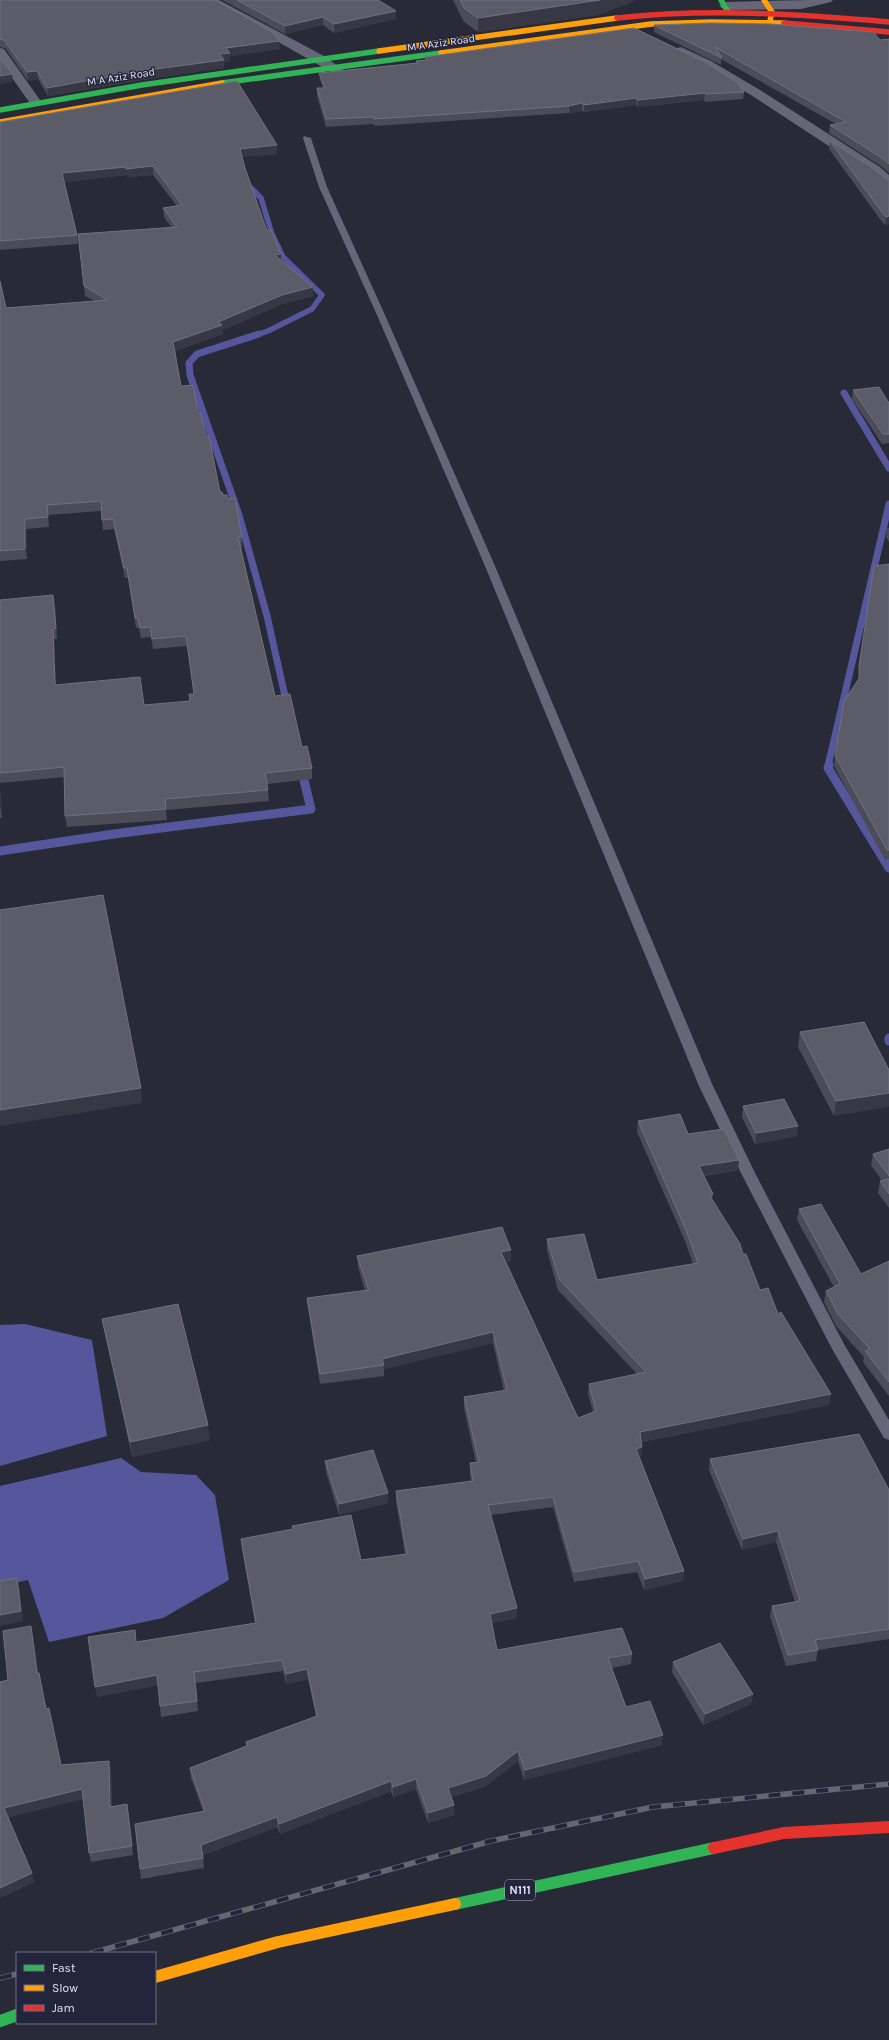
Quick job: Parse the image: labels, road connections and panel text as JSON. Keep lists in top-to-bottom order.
{
  "streets": {
    "main road": ["M A Aziz Road", "N111"]
  },
  "legend": ["Fast", "Slow", "Jam"]
}
